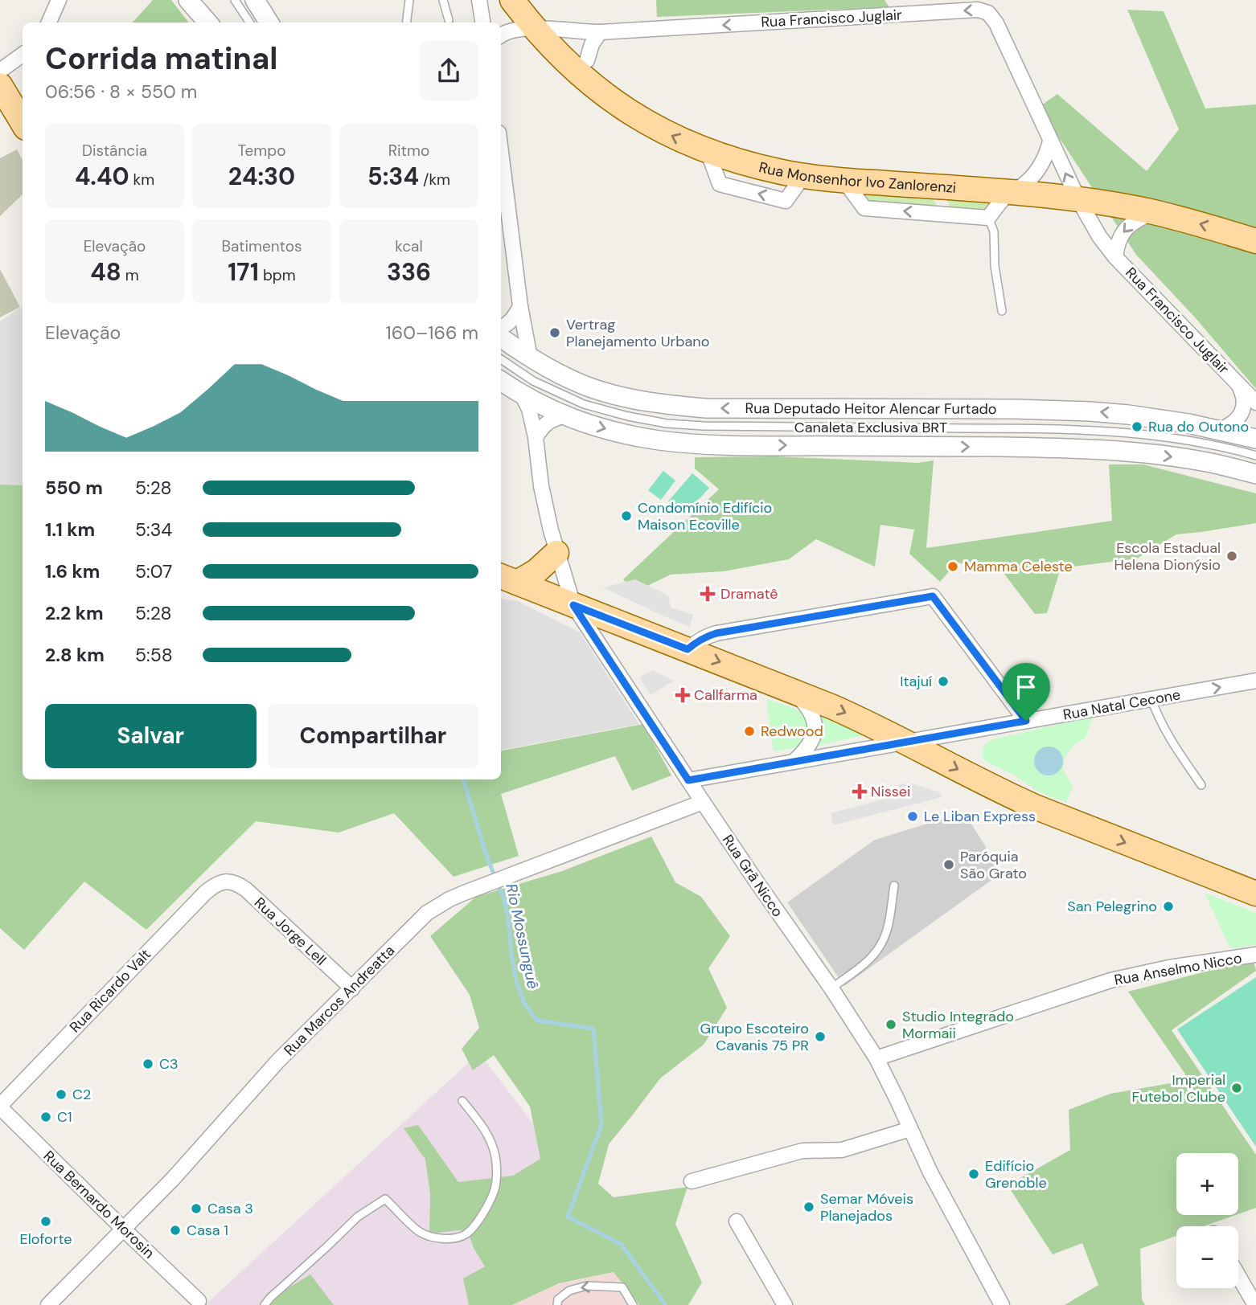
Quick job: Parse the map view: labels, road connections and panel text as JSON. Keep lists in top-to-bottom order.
{
  "streets": {
    "main road": ["Rua Monsenhor Ivo Zanlorenzi"],
    "street": [
      "Rua Francisco Juglair",
      "Rua Deputado Heitor Alencar Furtado",
      "Rua Natal Cecone",
      "Rua Grã Nicco",
      "Rua Jorge Lell",
      "Rua Anselmo Nicco",
      "Rua Ricardo Valt",
      "Rua Marcos Andreatta",
      "Rua Bernardo Morosin"
    ],
    "lane": ["Canaleta Exclusiva BRT"]
  },
  "crossings": [
    ["Rua Francisco Juglair", "Rua Monsenhor Ivo Zanlorenzi"],
    ["Rua Francisco Juglair", "Rua Deputado Heitor Alencar Furtado"],
    ["Rua Natal Cecone", "Rua Grã Nicco"],
    ["Rua Grã Nicco", "Rua Anselmo Nicco"],
    ["Rua Grã Nicco", "Rua Marcos Andreatta"],
    ["Rua Jorge Lell", "Rua Ricardo Valt"],
    ["Rua Jorge Lell", "Rua Marcos Andreatta"],
    ["Rua Ricardo Valt", "Rua Bernardo Morosin"],
    ["Rua Marcos Andreatta", "Rua Bernardo Morosin"]
  ],
  "one_way": ["Rua Francisco Juglair", "Rua Monsenhor Ivo Zanlorenzi"],
  "water": ["Rio Mossunguê"],
  "places": {
    "other": [
      "Vertrag Planejamento Urbano",
      "Rua do Outono",
      "Condomínio Edifício Maison Ecoville",
      "Escola Estadual Helena Dionýsio",
      "Mamma Celeste",
      "Itajuí",
      "Redwood",
      "Le Liban Express",
      "Paróquia São Grato",
      "San Pelegrino",
      "Studio Integrado Mormaii",
      "Grupo Escoteiro Cavanis 75 PR",
      "C3",
      "Imperial Futebol Clube",
      "C2",
      "C1",
      "Edifício Grenoble",
      "Semar Móveis Planejados",
      "Casa 3",
      "Eloforte",
      "Casa 1"
    ],
    "health": ["Dramatê", "Callfarma", "Nissei"]
  },
  "page": {
    "heading": ["Corrida matinal", "06:56 · 8 × 550 m"],
    "stats": [
      ["Distância", "4.40 km"],
      ["Tempo", "24:30"],
      ["Ritmo", "5:34 /km"],
      ["Elevação", "48 m"],
      ["Batimentos", "171 bpm"],
      ["kcal", "336"]
    ],
    "chart": ["Elevação", "160–166 m"],
    "list": [
      {
        "name": "550 m",
        "note": "5:28"
      },
      {
        "name": "1.1 km",
        "note": "5:34"
      },
      {
        "name": "1.6 km",
        "note": "5:07"
      },
      {
        "name": "2.2 km",
        "note": "5:28"
      },
      {
        "name": "2.8 km",
        "note": "5:58"
      }
    ],
    "buttons": ["Salvar", "Compartilhar"],
    "map_buttons": ["+", "−"]
  }
}
